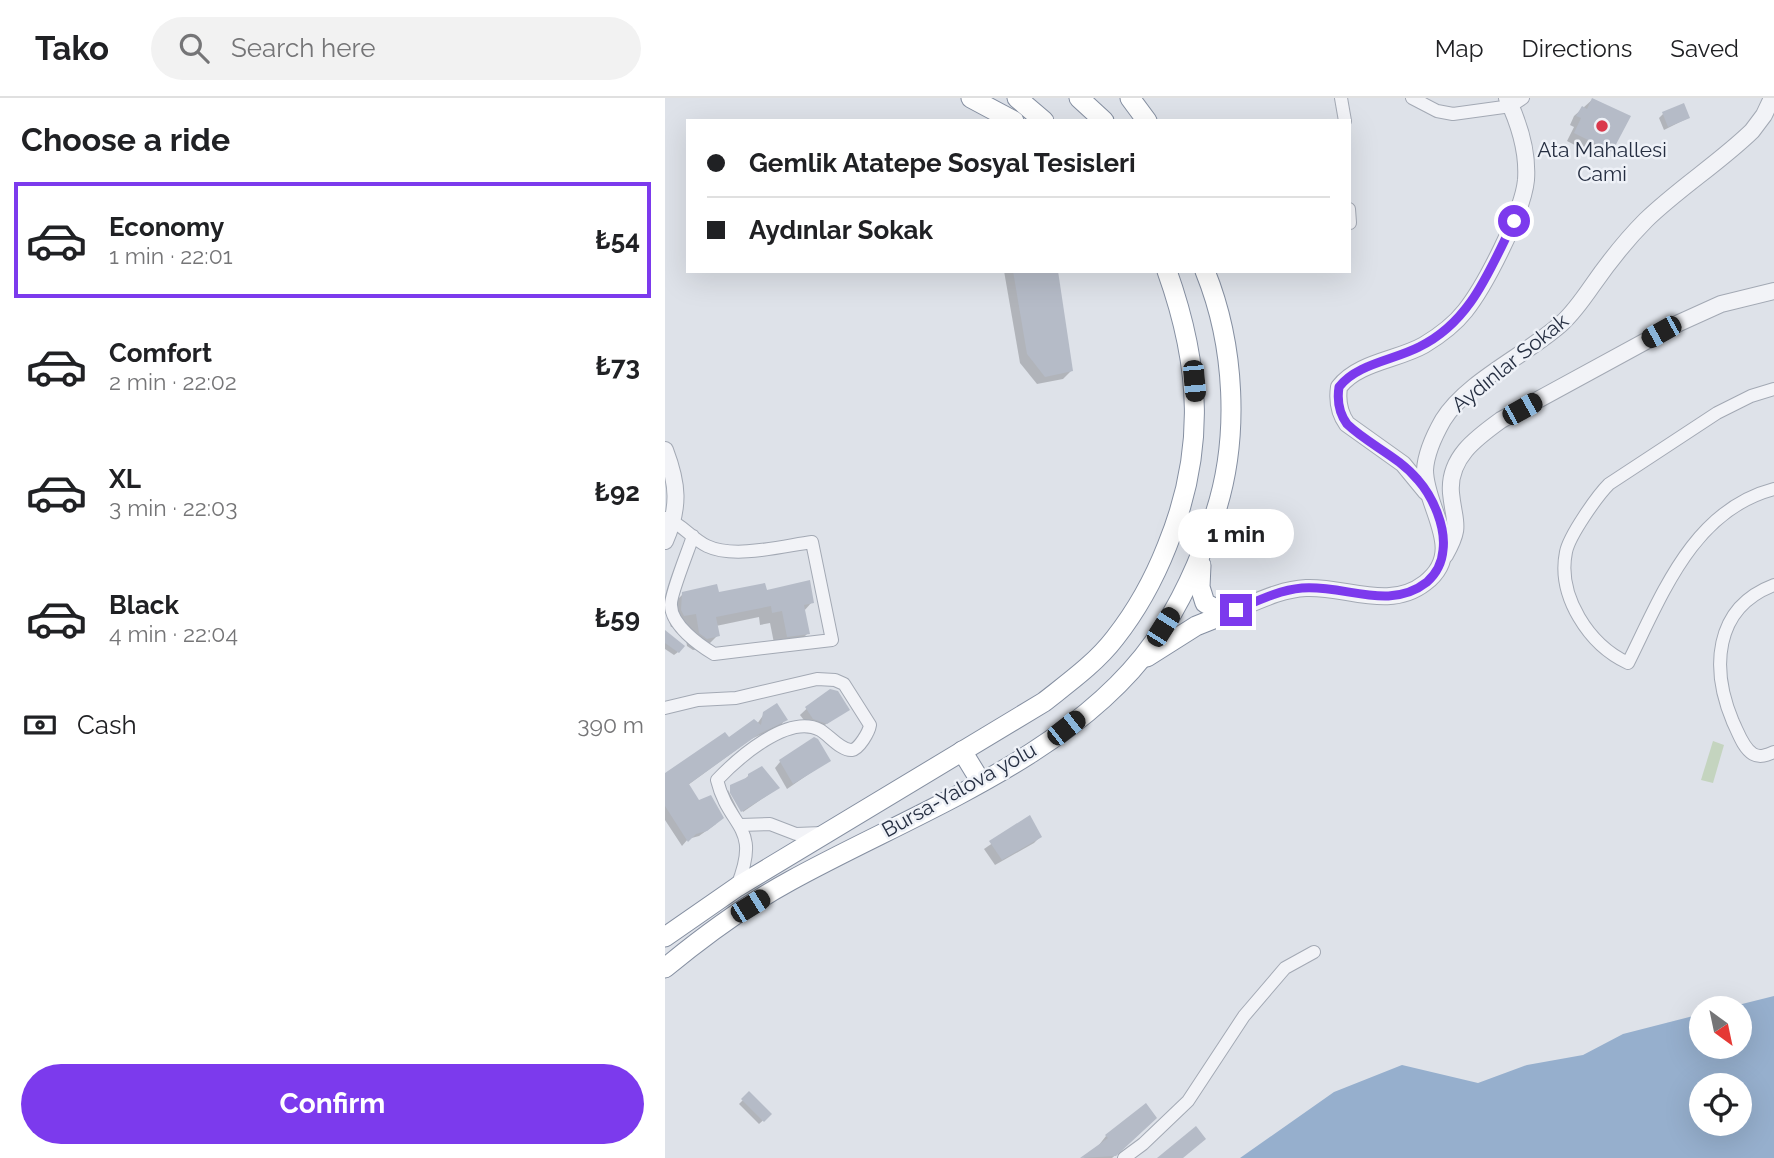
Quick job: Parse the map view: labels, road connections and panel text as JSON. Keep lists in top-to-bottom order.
{
  "streets": {
    "highway": ["Bursa-Yalova yolu"],
    "street": ["Aydınlar Sokak"]
  },
  "places": ["Ata Mahallesi Cami"],
  "north": "bottom right",
  "page": {
    "header": "Tako",
    "search": "Search here",
    "nav": ["Map", "Directions", "Saved"],
    "heading": "Choose a ride",
    "banner": ["Gemlik Atatepe Sosyal Tesisleri", "Aydınlar Sokak"],
    "list": [
      {
        "name": "Economy",
        "note": "1 min · 22:01",
        "value": "₺54"
      },
      {
        "name": "Comfort",
        "note": "2 min · 22:02",
        "value": "₺73"
      },
      {
        "name": "XL",
        "note": "3 min · 22:03",
        "value": "₺92"
      },
      {
        "name": "Black",
        "note": "4 min · 22:04",
        "value": "₺59"
      }
    ],
    "bubble": "1 min",
    "pay": ["Cash", "390 m"],
    "buttons": "Confirm"
  }
}
